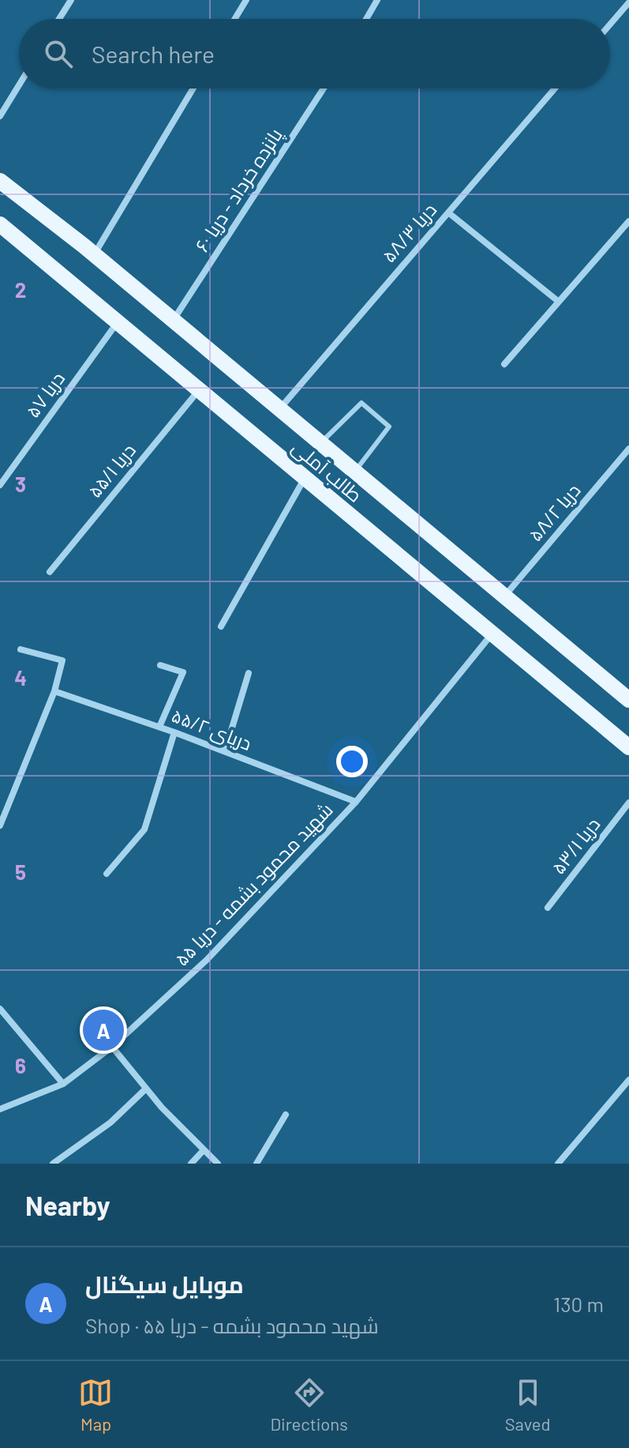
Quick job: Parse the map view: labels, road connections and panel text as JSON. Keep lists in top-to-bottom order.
{
  "streets": {
    "main road": ["طالب آملی"],
    "street": [
      "پانزده خرداد - دریا ۶۰",
      "دریا ۵۸/۳",
      "دریا ۵۷",
      "دریا ۵۵/۱",
      "دریا ۵۸/۲",
      "دریای ۵۵/۲",
      "دریا ۵۳/۱",
      "شهید محمود بشمه - دریا ۵۵"
    ]
  },
  "crossings": [
    ["پانزده خرداد - دریا ۶۰", "طالب آملی"],
    ["دریا ۵۸/۳", "طالب آملی"],
    ["دریا ۵۷", "طالب آملی"],
    ["دریا ۵۵/۱", "طالب آملی"],
    ["طالب آملی", "دریا ۵۸/۲"],
    ["طالب آملی", "شهید محمود بشمه - دریا ۵۵"],
    ["دریای ۵۵/۲", "شهید محمود بشمه - دریا ۵۵"]
  ],
  "page": {
    "search": "Search here",
    "pins": "A",
    "heading": "Nearby",
    "list": [
      {
        "mark": "A",
        "name": "موبایل سیگنال",
        "note": "Shop · شهید محمود بشمه - دریا ۵۵",
        "value": "130 m"
      }
    ],
    "nav": ["Map", "Directions", "Saved"]
  },
  "grid": {
    "rows": [
      "2",
      "3",
      "4",
      "5",
      "6"
    ]
  }
}
